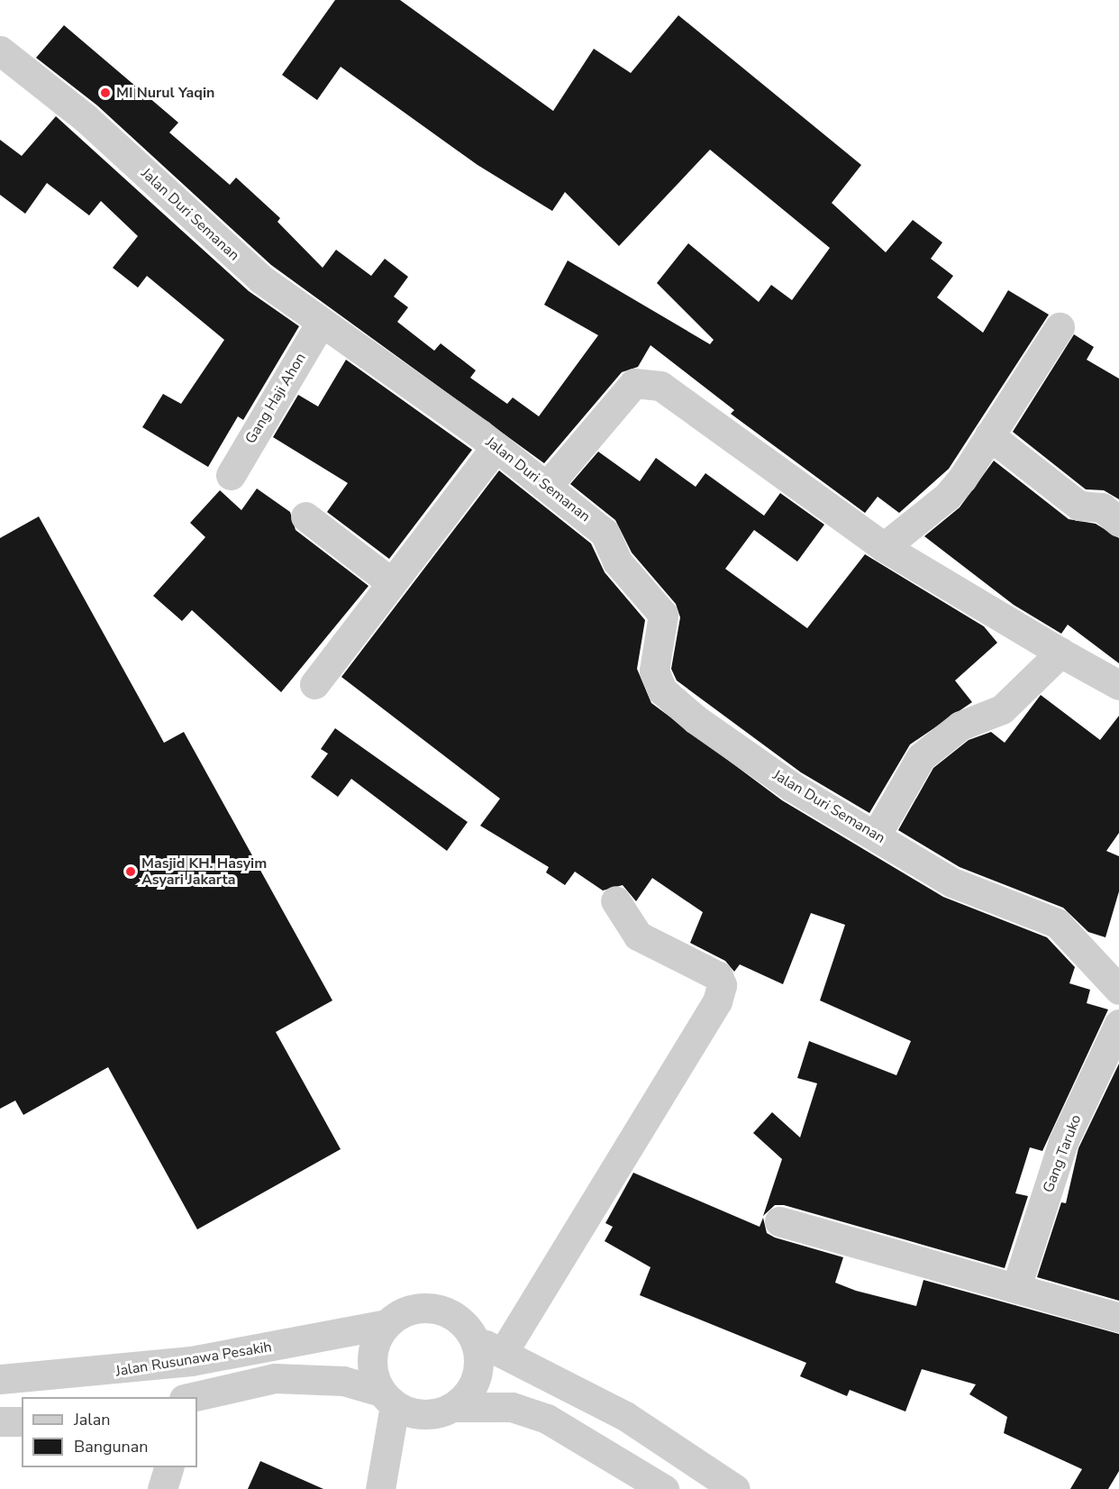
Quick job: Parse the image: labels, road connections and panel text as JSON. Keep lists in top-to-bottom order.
{
  "streets": {
    "street": [
      "Jalan Duri Semanan",
      "Gang Haji Ahon",
      "Gang Taruko",
      "Jalan Rusunawa Pesakih"
    ]
  },
  "crossings": [
    ["Jalan Duri Semanan", "Gang Haji Ahon"]
  ],
  "places": ["MI Nurul Yaqin", "Masjid KH. Hasyim Asyari Jakarta"],
  "legend": ["Jalan", "Bangunan"]
}
